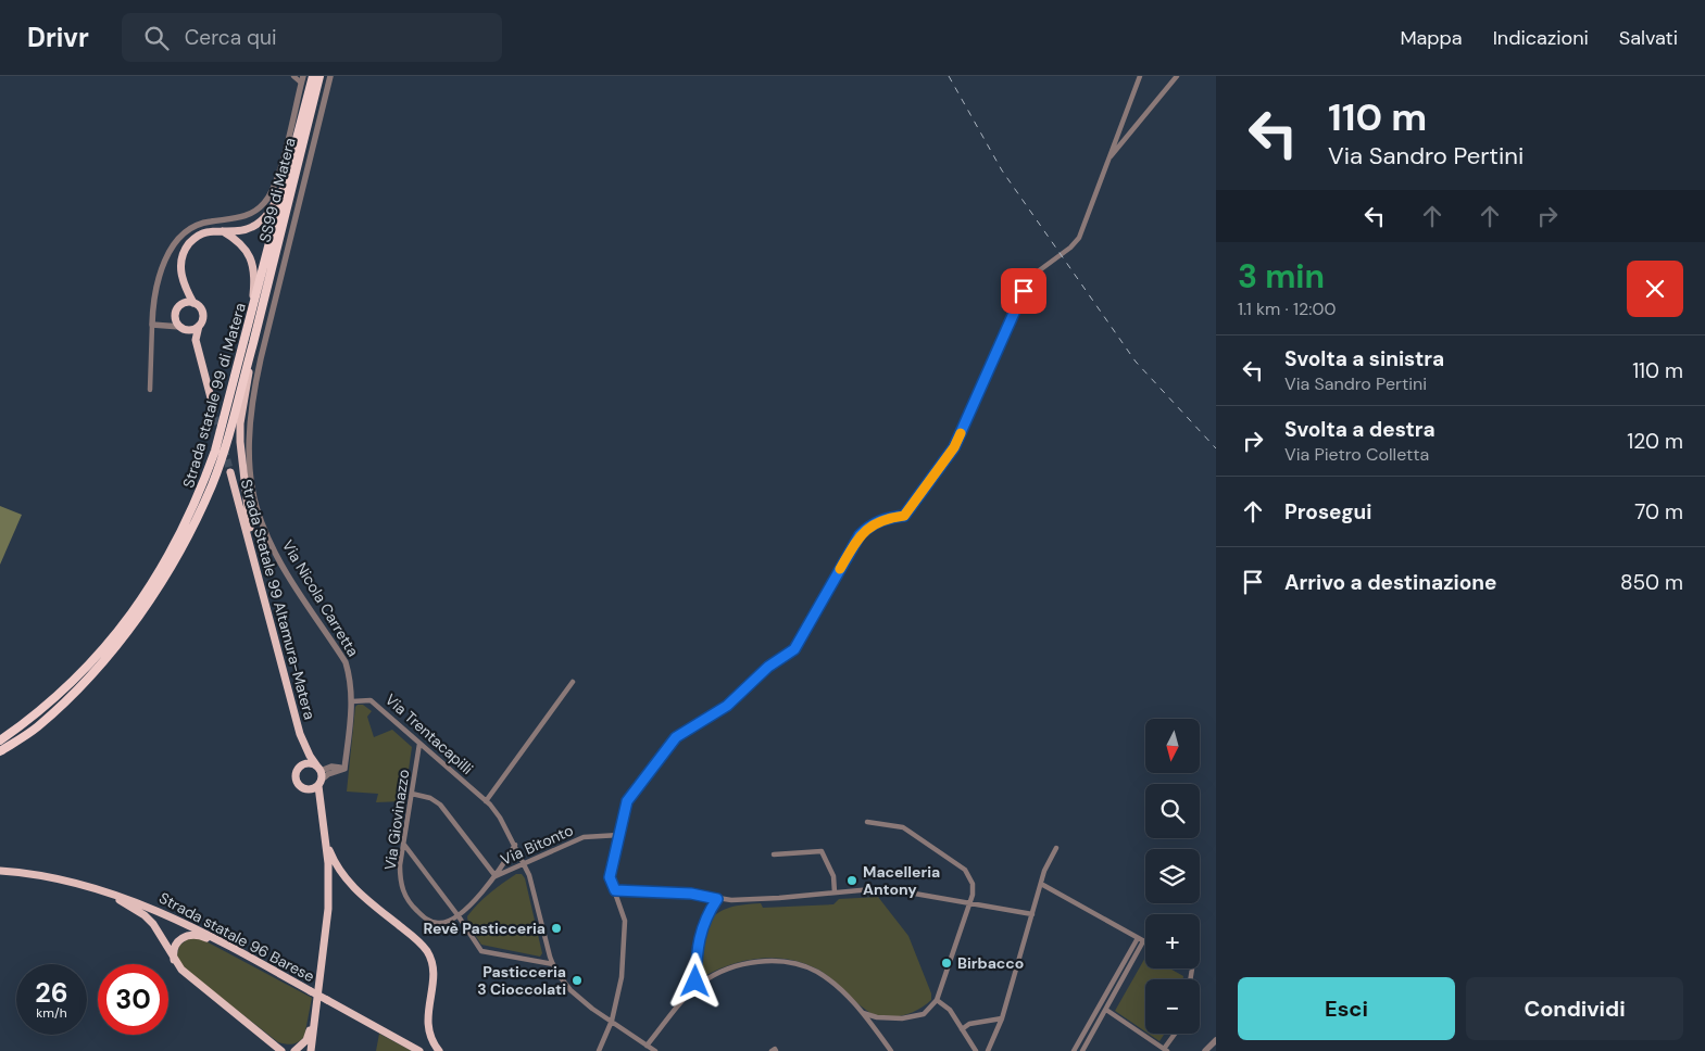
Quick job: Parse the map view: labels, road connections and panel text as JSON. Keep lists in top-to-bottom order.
{
  "streets": {
    "highway": ["SS99 di Matera", "Strada statale 99 di Matera"],
    "main road": ["Strada Statale 99 Altamura-Matera", "Strada statale 96 Barese"],
    "street": [
      "Via Nicola Carretta",
      "Via Trentacapilli",
      "Via Giovinazzo",
      "Via Bitonto"
    ]
  },
  "crossings": [
    ["SS99 di Matera", "Strada statale 99 di Matera"],
    ["Via Nicola Carretta", "Via Trentacapilli"],
    ["Via Trentacapilli", "Via Giovinazzo"],
    ["Via Trentacapilli", "Via Bitonto"],
    ["Via Giovinazzo", "Via Bitonto"]
  ],
  "places": [
    "Macelleria Antony",
    "Revè Pasticceria",
    "Birbacco",
    "Pasticceria 3 Cioccolati"
  ],
  "north": "bottom",
  "page": {
    "header": "Drivr",
    "search": "Cerca qui",
    "nav": ["Mappa", "Indicazioni", "Salvati"],
    "turn": ["110 m", "Via Sandro Pertini"],
    "heading": ["3 min", "1.1 km · 12:00"],
    "list": [
      {
        "name": "Svolta a sinistra",
        "note": "Via Sandro Pertini",
        "value": "110 m"
      },
      {
        "name": "Svolta a destra",
        "note": "Via Pietro Colletta",
        "value": "120 m"
      },
      {
        "name": "Prosegui",
        "value": "70 m"
      },
      {
        "name": "Arrivo a destinazione",
        "value": "850 m"
      }
    ],
    "map_buttons": ["+", "−"],
    "speed": "26 km/h",
    "limit": "30",
    "buttons": ["Esci", "Condividi"]
  }
}
